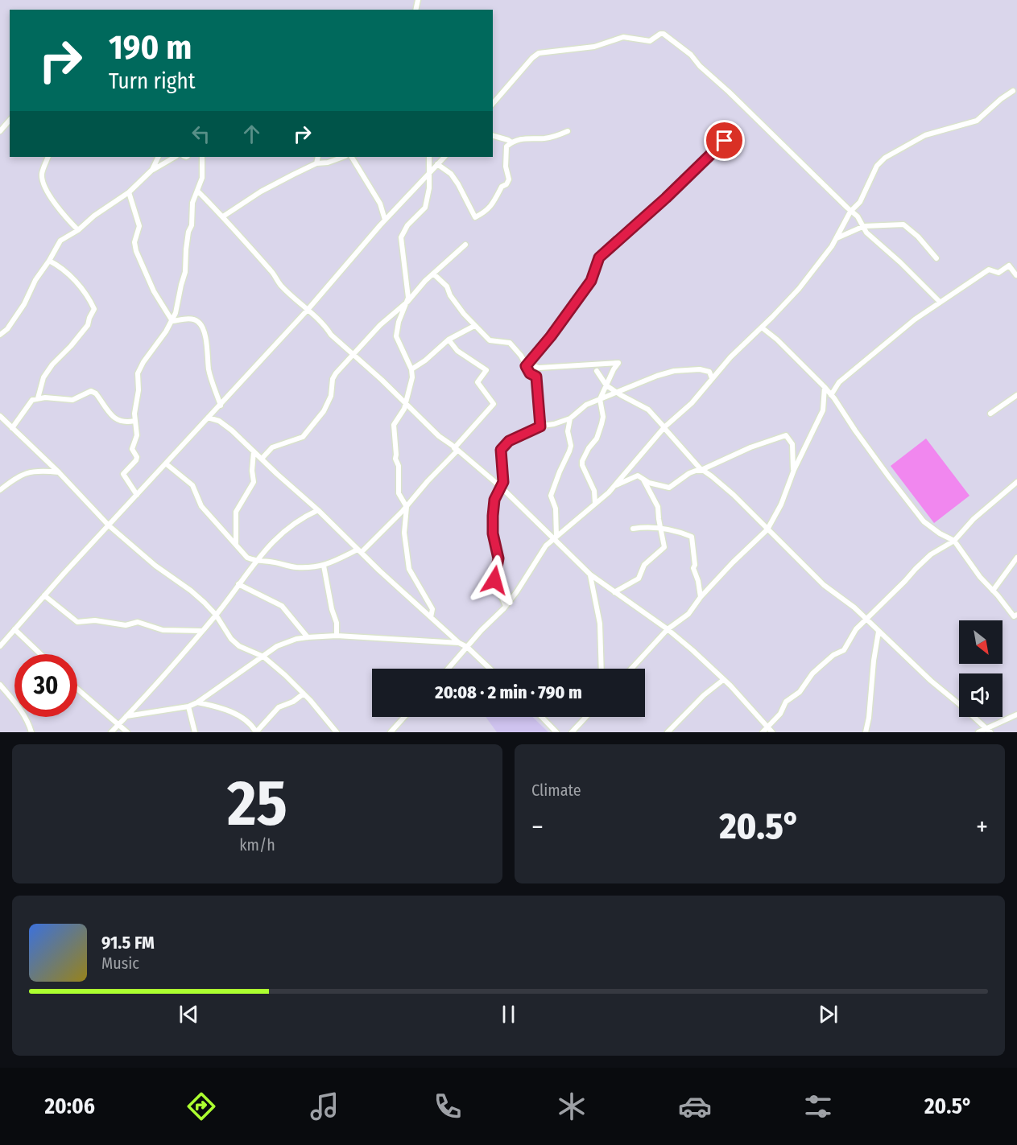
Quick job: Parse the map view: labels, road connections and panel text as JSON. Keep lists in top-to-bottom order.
{
  "north": "bottom right",
  "page": {
    "turn": ["190 m", "Turn right"],
    "limit": "30",
    "trip": "20:08 · 2 min · 790 m",
    "tile": [
      ["25", "km/h"],
      "Climate"
    ],
    "heat": ["−", "20.5°", "+"],
    "song": ["91.5 FM", "Music"],
    "tabs": ["20:06", "20.5°"]
  }
}
